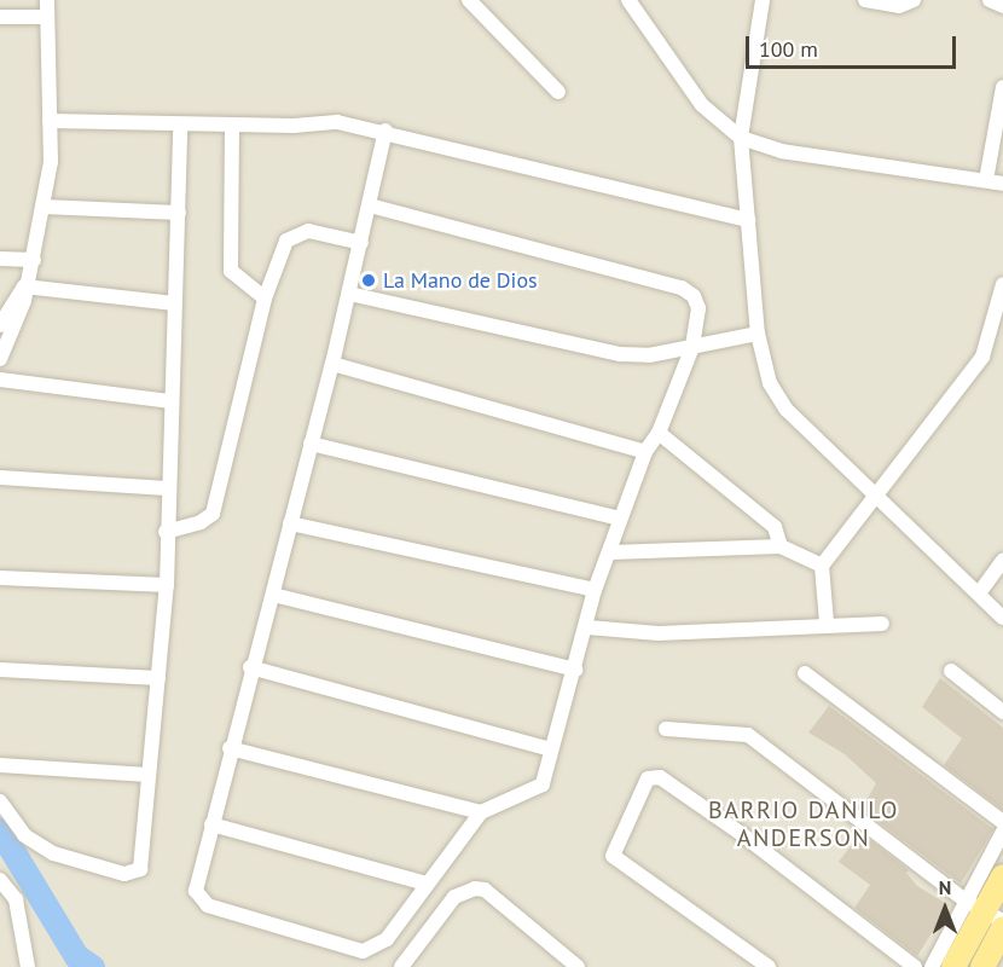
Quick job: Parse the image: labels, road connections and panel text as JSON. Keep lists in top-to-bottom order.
{
  "districts": ["BARRIO DANILO ANDERSON"],
  "places": ["La Mano de Dios"],
  "scale_bar": "100 m",
  "north": "top"
}
